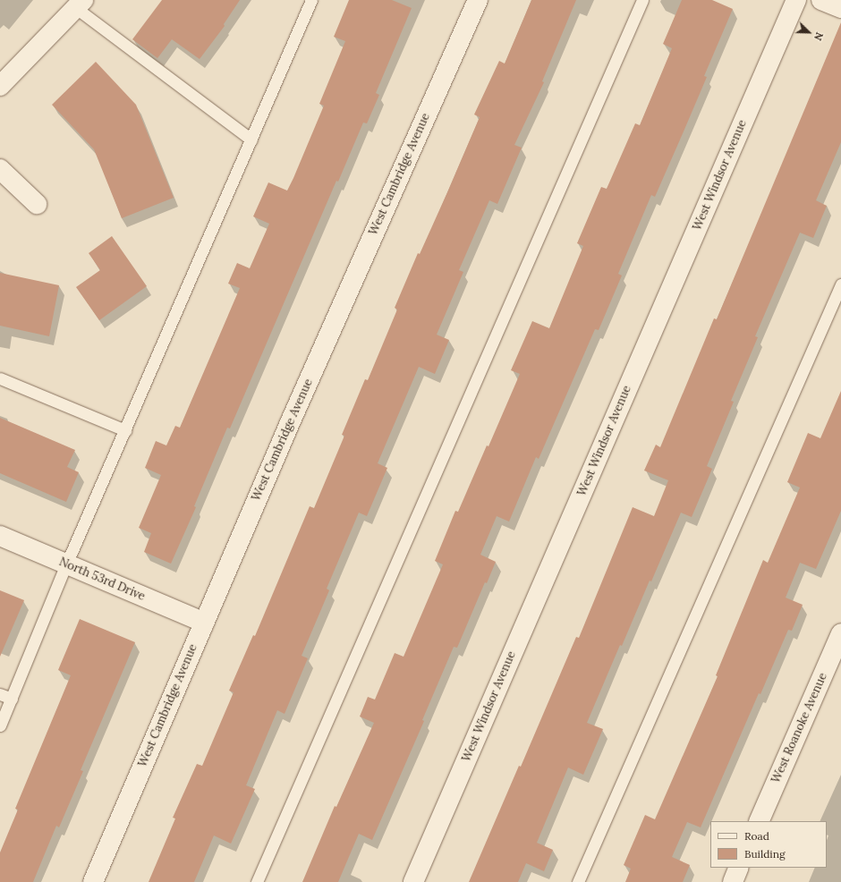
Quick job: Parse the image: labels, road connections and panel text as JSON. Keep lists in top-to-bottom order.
{
  "streets": {
    "street": [
      "West Cambridge Avenue",
      "West Windsor Avenue",
      "North 53rd Drive",
      "West Roanoke Avenue"
    ]
  },
  "crossings": [
    ["West Cambridge Avenue", "North 53rd Drive"]
  ],
  "legend": ["Road", "Building"],
  "north": "bottom right"
}
